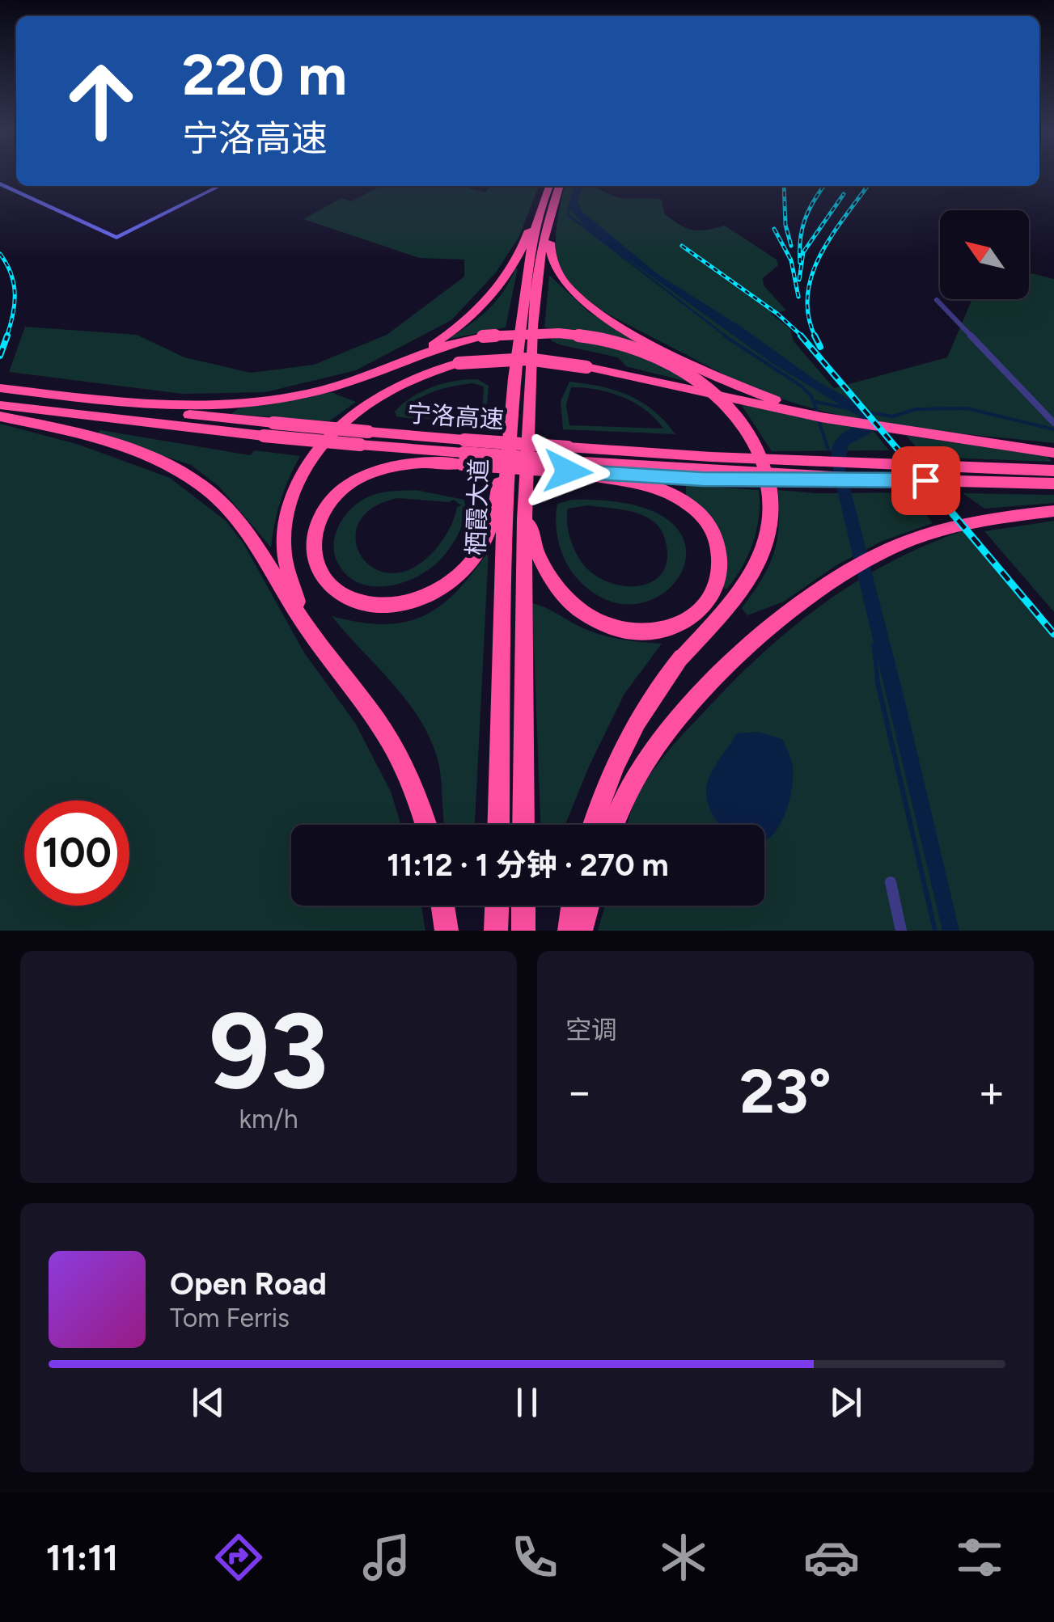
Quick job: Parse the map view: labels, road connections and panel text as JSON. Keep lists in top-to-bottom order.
{
  "streets": {
    "highway": ["宁洛高速", "栖霞大道"]
  },
  "north": "top left",
  "page": {
    "turn": ["220 m", "宁洛高速"],
    "limit": "100",
    "trip": "11:12 · 1 分钟 · 270 m",
    "tile": [
      ["93", "km/h"],
      "空调"
    ],
    "heat": ["−", "23°", "+"],
    "song": ["Open Road", "Tom Ferris"],
    "tabs": "11:11"
  }
}
